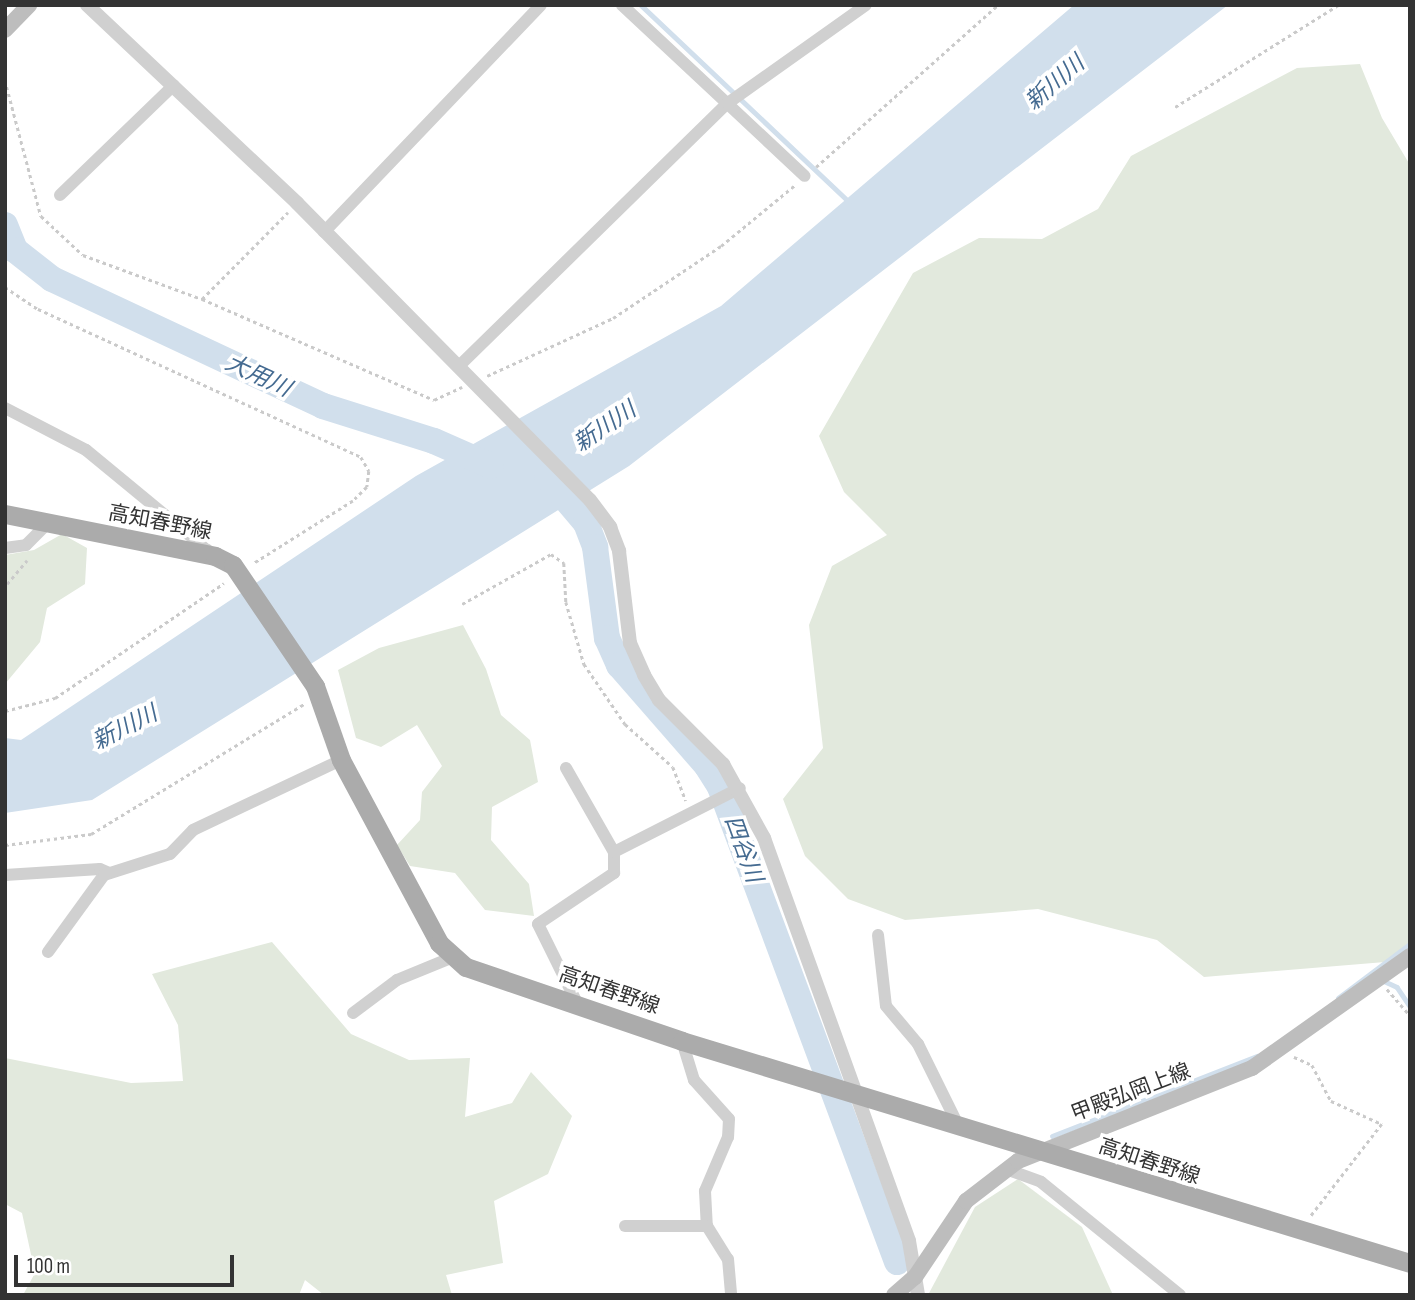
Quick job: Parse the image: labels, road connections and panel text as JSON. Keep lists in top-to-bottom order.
{
  "streets": {
    "main road": ["高知春野線", "甲殿弘岡上線"]
  },
  "crossings": [
    ["高知春野線", "甲殿弘岡上線"]
  ],
  "water": ["新川川", "大用川", "四谷川"],
  "scale_bar": "100 m"
}
